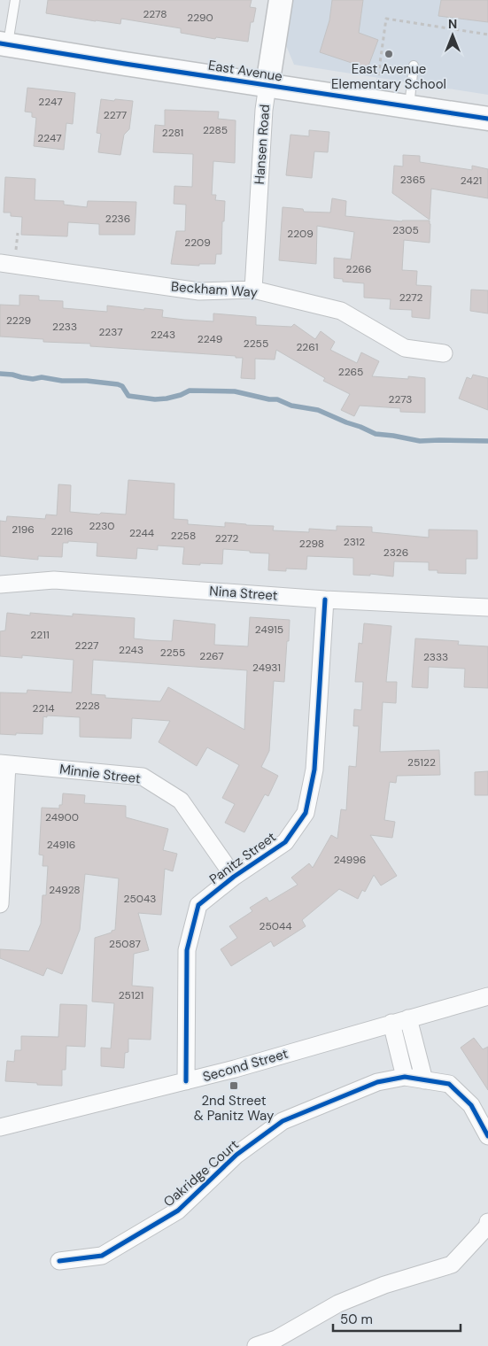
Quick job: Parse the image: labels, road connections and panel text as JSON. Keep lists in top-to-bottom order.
{
  "streets": {
    "street": [
      "East Avenue",
      "Hansen Road",
      "Beckham Way",
      "Nina Street",
      "Minnie Street",
      "Panitz Street",
      "Second Street",
      "Oakridge Court"
    ]
  },
  "crossings": [
    ["East Avenue", "Hansen Road"],
    ["Hansen Road", "Beckham Way"],
    ["Nina Street", "Panitz Street"],
    ["Minnie Street", "Panitz Street"],
    ["Panitz Street", "Second Street"]
  ],
  "places": {
    "other": ["East Avenue Elementary School"],
    "transit": ["2nd Street & Panitz Way"]
  },
  "house_numbers": [
    "2278",
    "2290",
    "2247",
    "2277",
    "2285",
    "2281",
    "2247",
    "2365",
    "2421",
    "2236",
    "2305",
    "2209",
    "2209",
    "2266",
    "2272",
    "2229",
    "2233",
    "2237",
    "2243",
    "2249",
    "2255",
    "2261",
    "2265",
    "2273",
    "2230",
    "2196",
    "2216",
    "2244",
    "2258",
    "2272",
    "2312",
    "2298",
    "2326",
    "24915",
    "2211",
    "2227",
    "2243",
    "2255",
    "2267",
    "2333",
    "24931",
    "2228",
    "2214",
    "25122",
    "24900",
    "24916",
    "24996",
    "24928",
    "25043",
    "25044",
    "25087",
    "25121"
  ],
  "scale_bar": "50 m",
  "north": "top"
}
